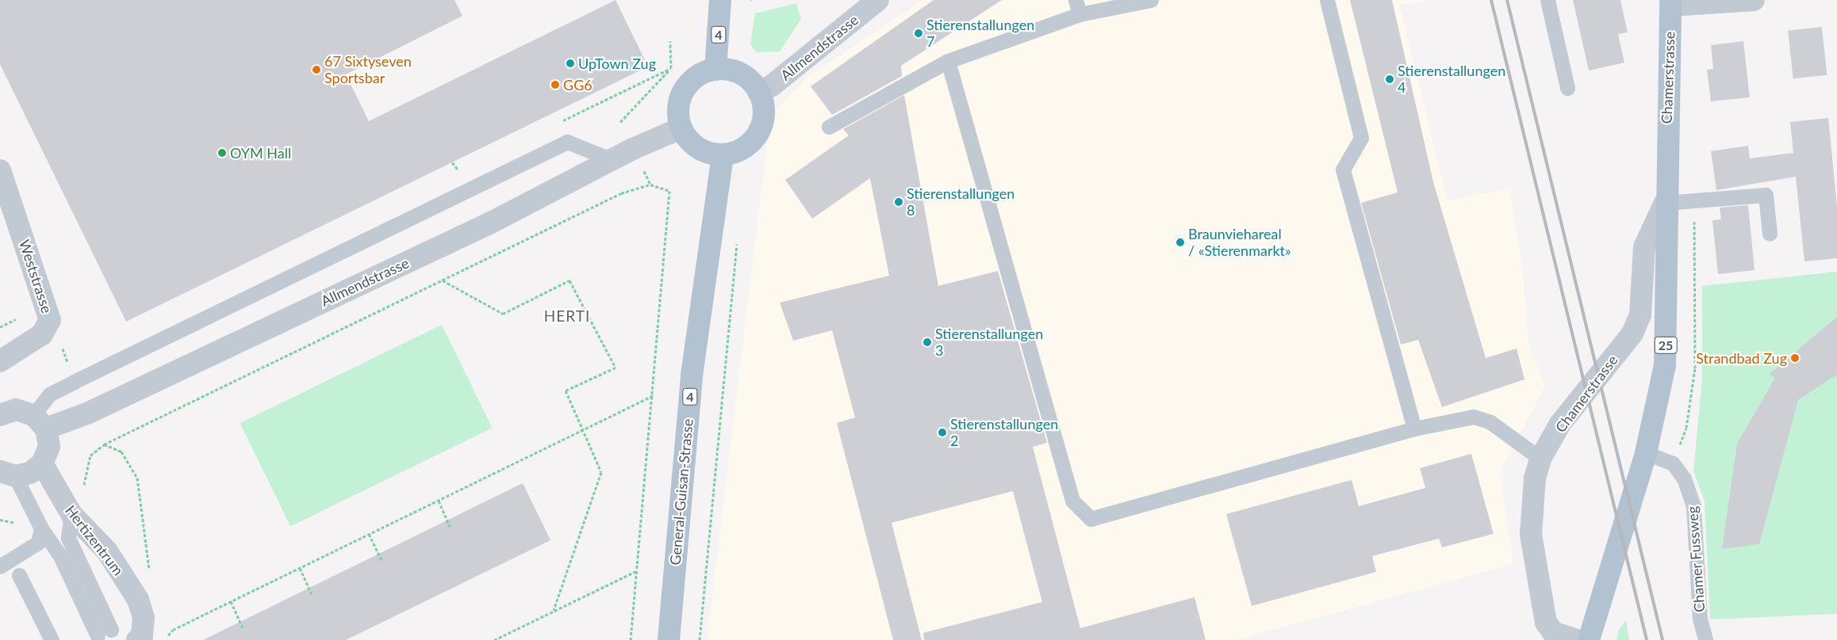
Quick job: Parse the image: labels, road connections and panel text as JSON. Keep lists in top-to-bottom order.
{
  "streets": {
    "main road": [
      "4",
      "Chamerstrasse",
      "25",
      "General-Guisan-Strasse"
    ],
    "street": ["Allmendstrasse", "Weststrasse", "Hertizentrum"],
    "lane": ["Chamer Fussweg"]
  },
  "crossings": [
    ["4", "Allmendstrasse"],
    ["4", "General-Guisan-Strasse"],
    ["Allmendstrasse", "General-Guisan-Strasse"],
    ["Chamerstrasse", "Chamer Fussweg"]
  ],
  "districts": ["HERTI"],
  "places": [
    "Stierenstallungen 7",
    "UpTown Zug",
    "67 Sixtyseven Sportsbar",
    "Stierenstallungen 4",
    "GG6",
    "OYM Hall",
    "Stierenstallungen 8",
    "Braunviehareal / «Stierenmarkt»",
    "Stierenstallungen 3",
    "Strandbad Zug",
    "Stierenstallungen 2"
  ]
}
